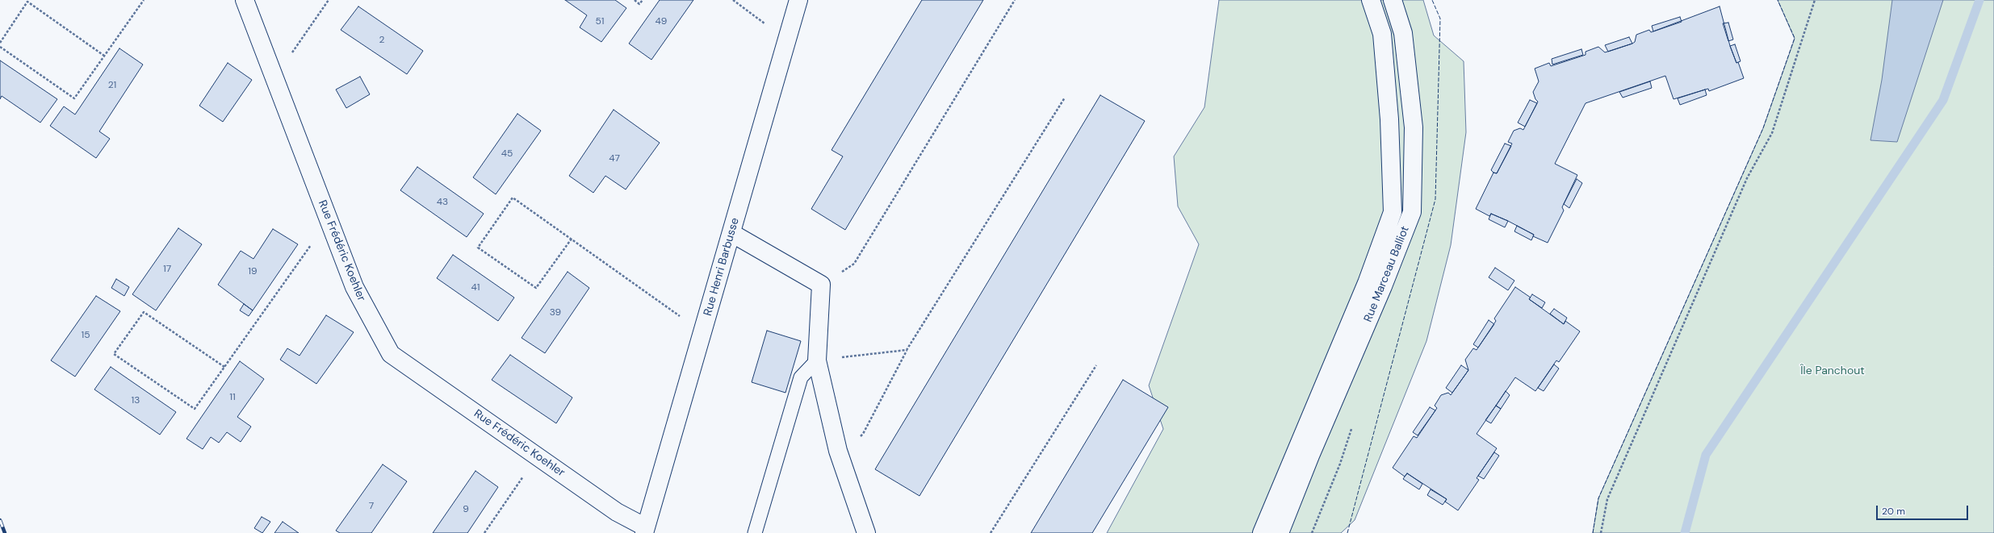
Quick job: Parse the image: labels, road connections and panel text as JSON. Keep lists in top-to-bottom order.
{
  "streets": {
    "street": ["Rue Frédéric Koehler", "Rue Henri Barbusse", "Rue Marceau Balliot"]
  },
  "crossings": [
    ["Rue Frédéric Koehler", "Rue Henri Barbusse"]
  ],
  "parks": ["Île Panchout"],
  "house_numbers": [
    "51",
    "49",
    "2",
    "21",
    "45",
    "47",
    "43",
    "17",
    "19",
    "41",
    "39",
    "15",
    "11",
    "13",
    "7",
    "9"
  ],
  "scale_bar": "20 m"
}
